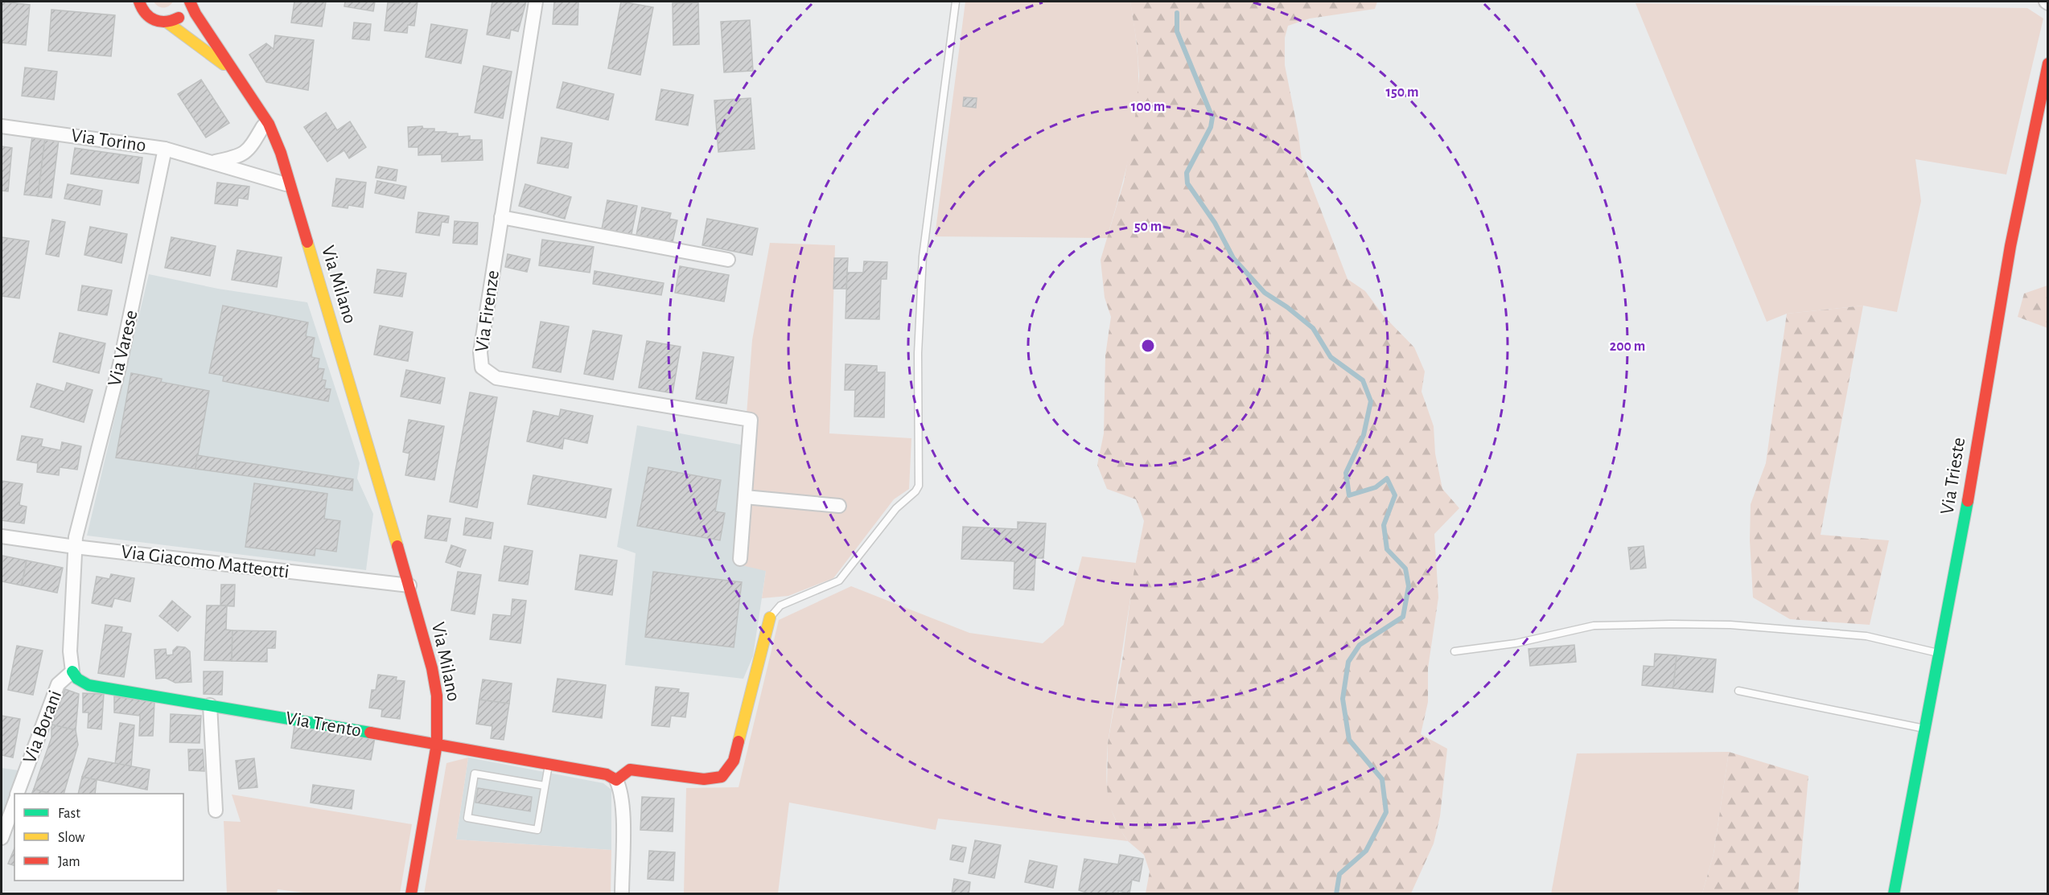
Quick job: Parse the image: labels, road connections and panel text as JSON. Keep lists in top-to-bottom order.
{
  "streets": {
    "street": [
      "Via Torino",
      "Via Milano",
      "Via Firenze",
      "Via Varese",
      "Via Trieste",
      "Via Giacomo Matteotti",
      "Via Trento",
      "Via Borani"
    ]
  },
  "crossings": [
    ["Via Torino", "Via Milano"],
    ["Via Torino", "Via Varese"],
    ["Via Milano", "Via Giacomo Matteotti"],
    ["Via Milano", "Via Trento"],
    ["Via Varese", "Via Giacomo Matteotti"],
    ["Via Varese", "Via Borani"],
    ["Via Giacomo Matteotti", "Via Borani"],
    ["Via Trento", "Via Borani"]
  ],
  "legend": ["Fast", "Slow", "Jam"],
  "rings": [
    "150 m",
    "100 m",
    "50 m",
    "200 m"
  ]
}
